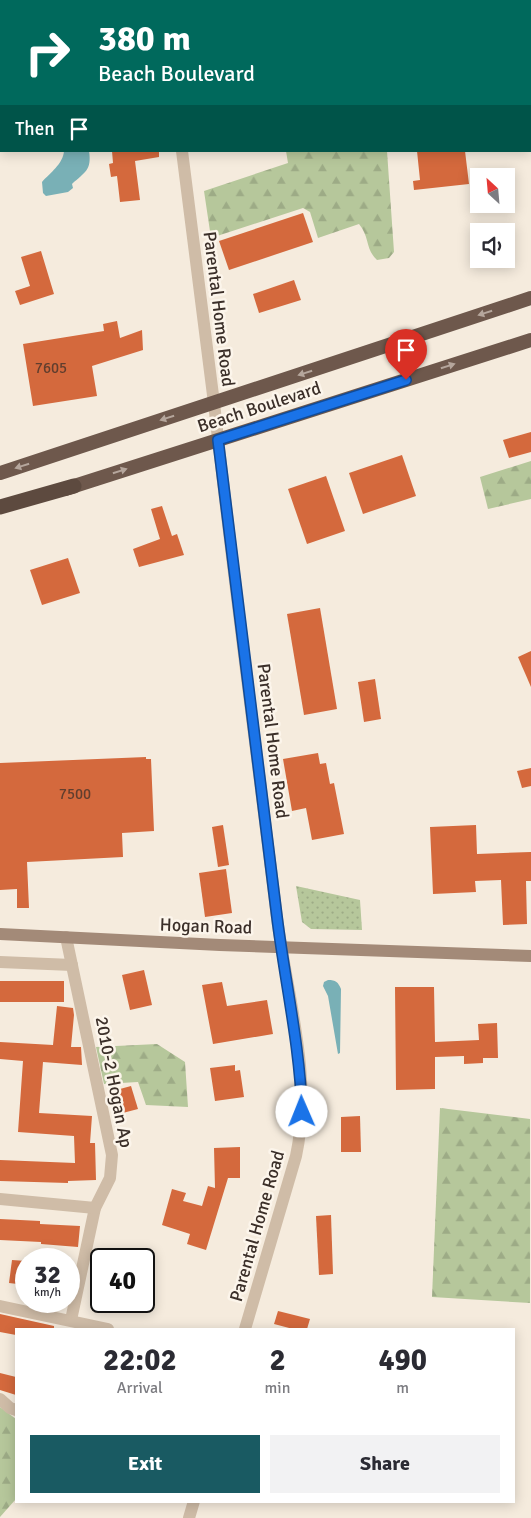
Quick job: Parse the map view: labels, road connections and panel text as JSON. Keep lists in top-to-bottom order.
{
  "streets": {
    "highway": ["Beach Boulevard"],
    "main road": ["Hogan Road"],
    "street": ["Parental Home Road", "2010-2 Hogan Ap"]
  },
  "crossings": [
    ["Parental Home Road", "Beach Boulevard"],
    ["Parental Home Road", "Hogan Road"],
    ["Hogan Road", "2010-2 Hogan Ap"]
  ],
  "house_numbers": ["7605", "7500"],
  "north": "top left",
  "page": {
    "turn": ["380 m", "Beach Boulevard"],
    "then": "Then",
    "speed": "32 km/h",
    "limit": "40",
    "eta": [
      "22:02",
      "Arrival",
      "2",
      "min",
      "490",
      "m"
    ],
    "buttons": ["Exit", "Share"]
  }
}
